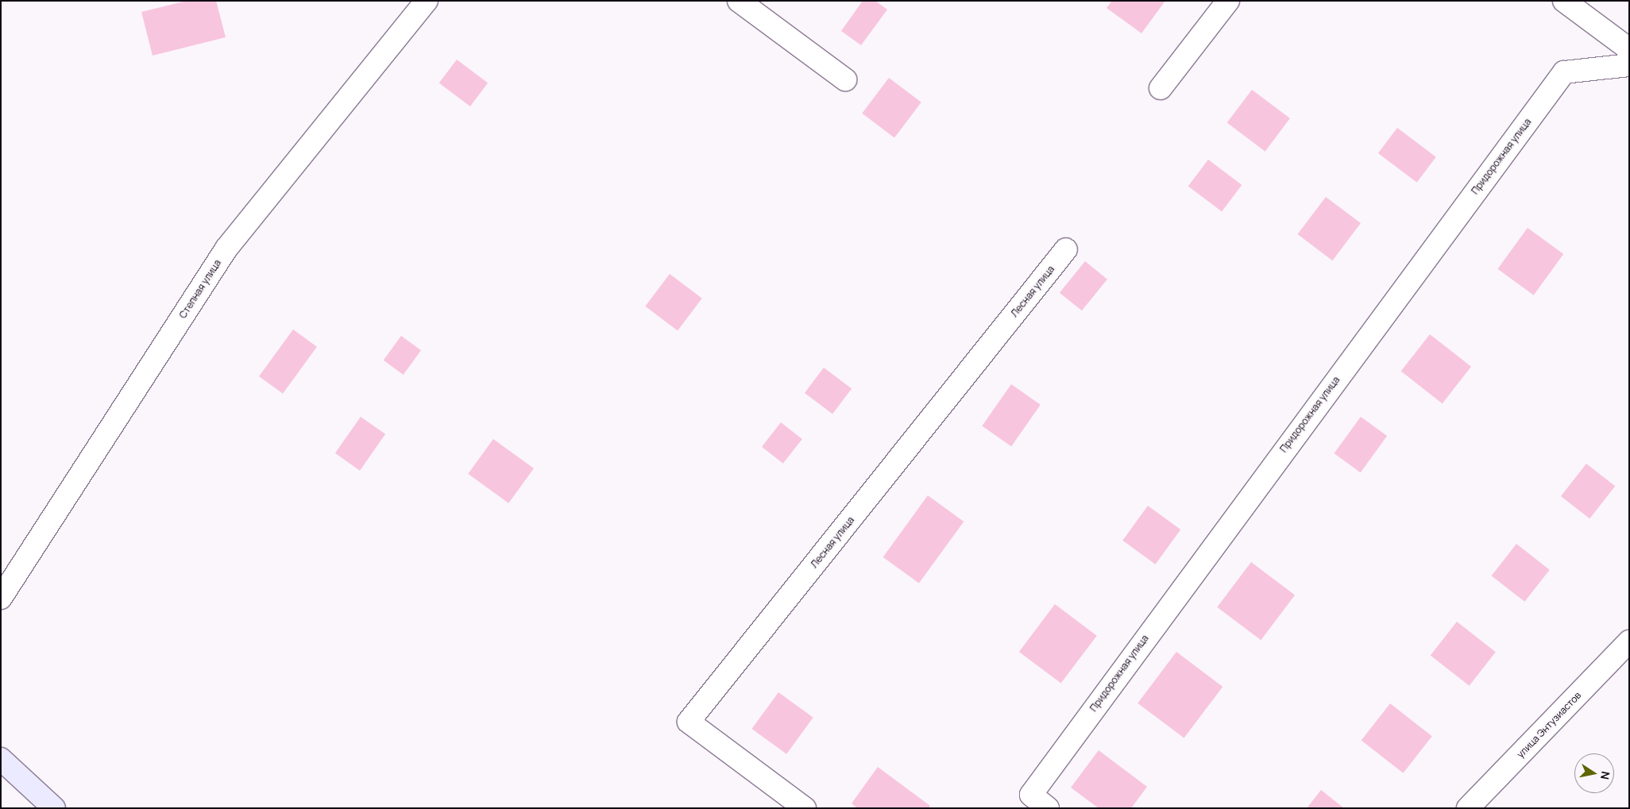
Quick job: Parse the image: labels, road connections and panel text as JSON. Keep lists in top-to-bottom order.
{
  "streets": {
    "street": [
      "Придорожная улица",
      "Степная улица",
      "Лесная улица",
      "улица Энтузиастов"
    ]
  },
  "north": "right"
}
